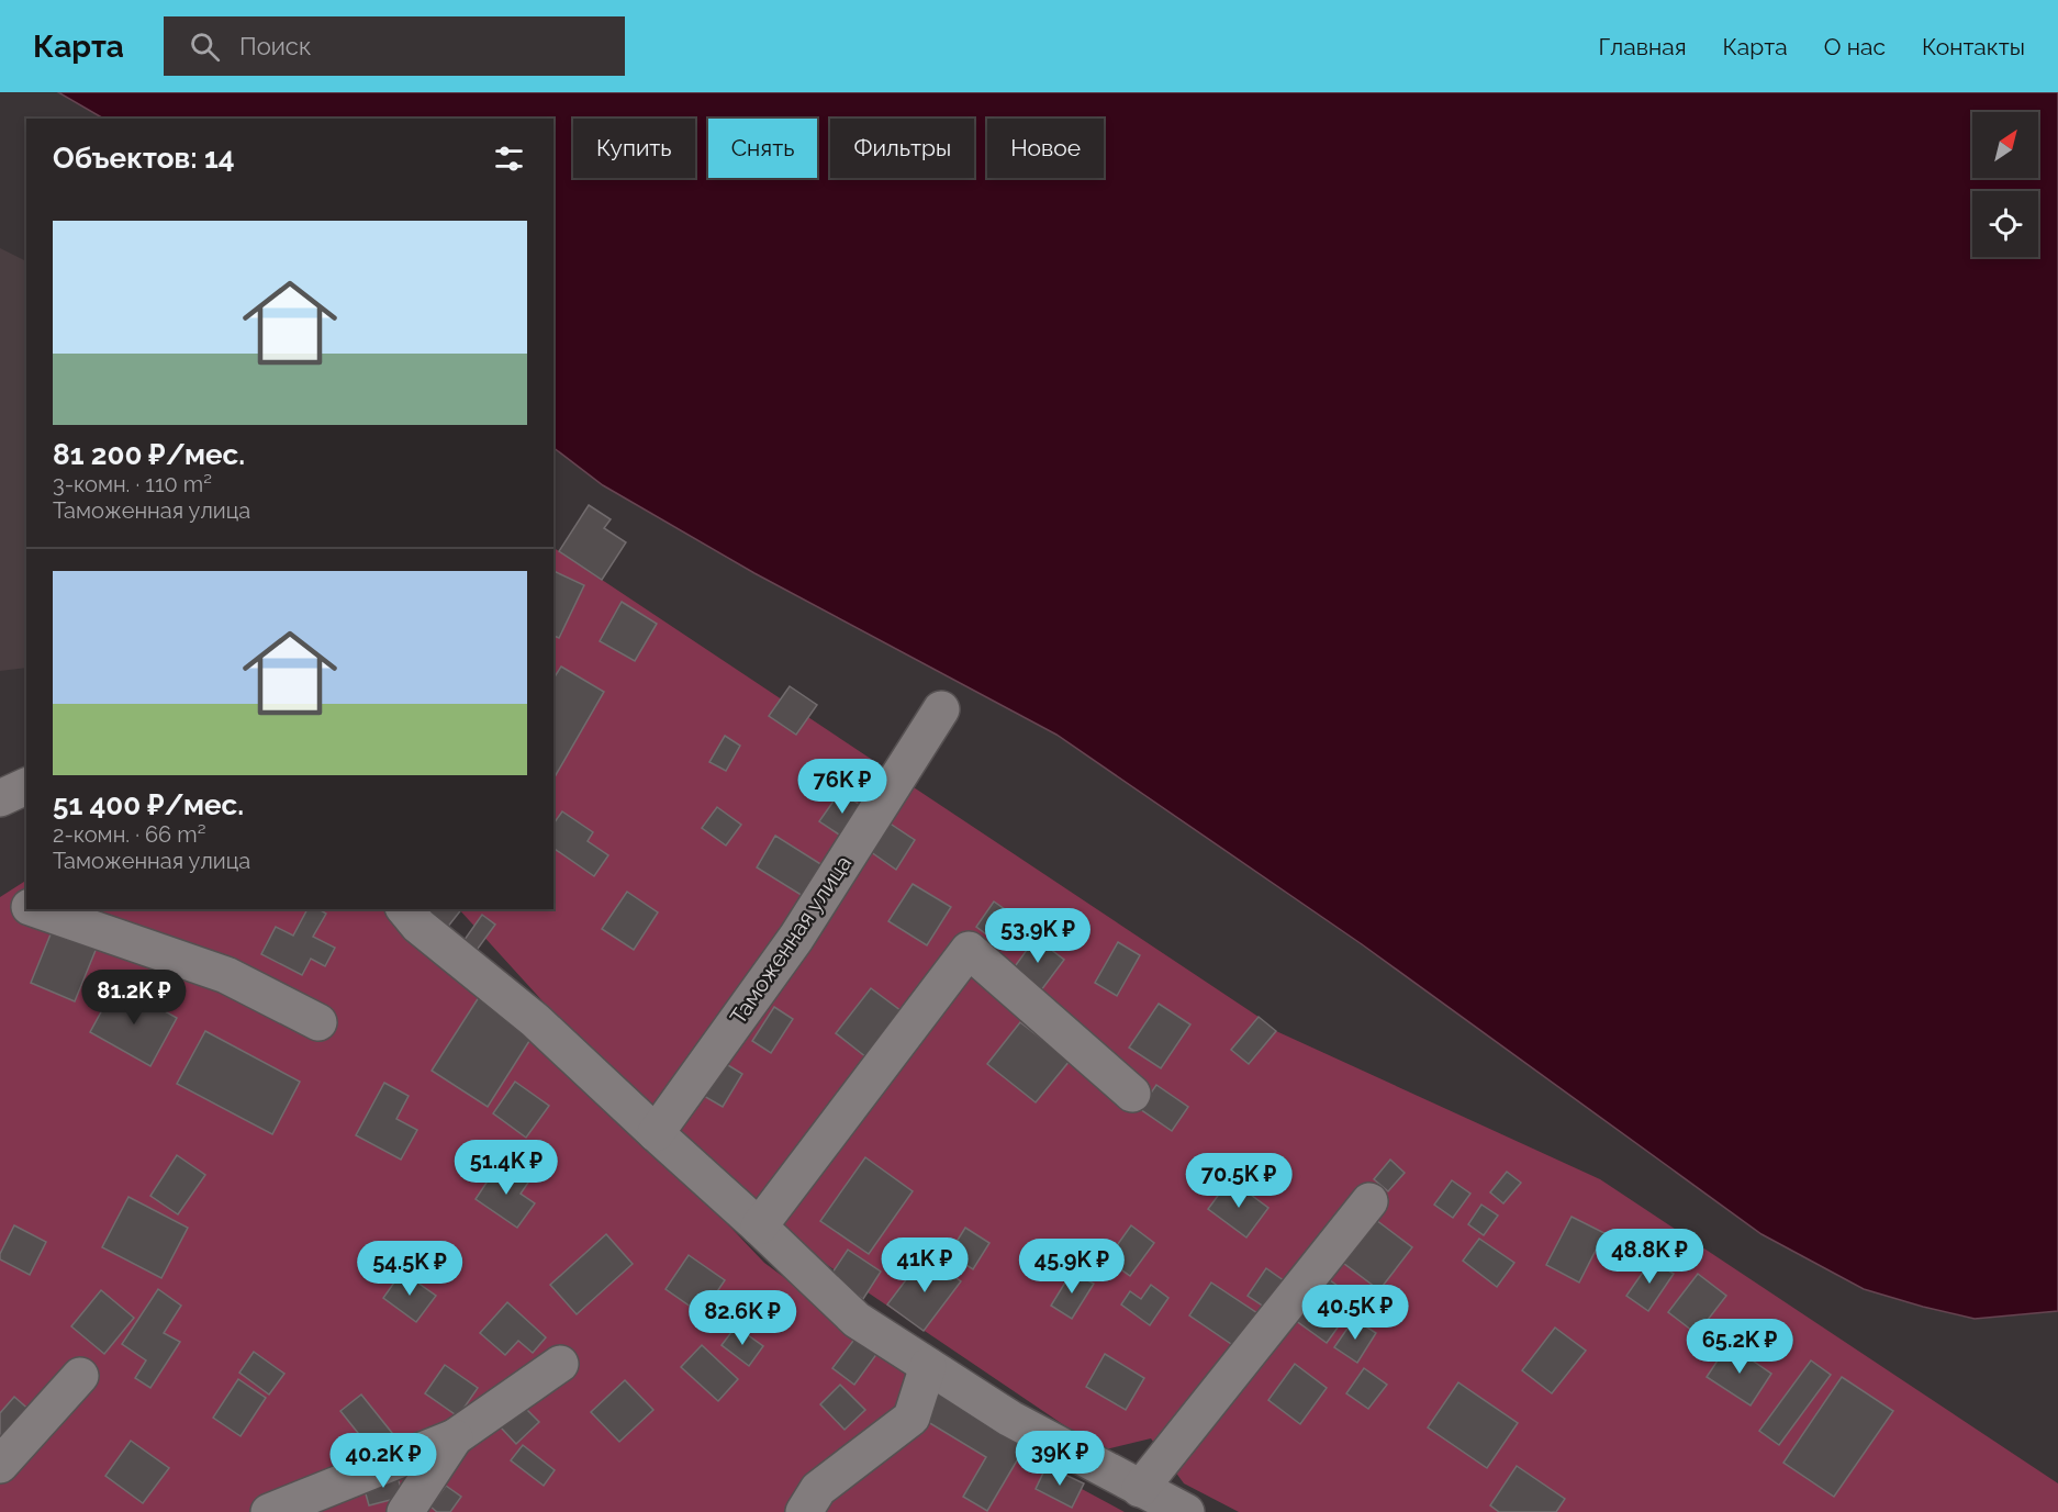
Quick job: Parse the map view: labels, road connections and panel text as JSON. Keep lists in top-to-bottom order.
{
  "streets": {
    "street": ["Таможенная улица"]
  },
  "north": "top right",
  "page": {
    "header": "Карта",
    "search": "Поиск",
    "nav": [
      "Главная",
      "Карта",
      "О нас",
      "Контакты"
    ],
    "chip": [
      "Купить",
      "Снять",
      "Фильтры",
      "Новое"
    ],
    "heading": "Объектов: 14",
    "list": [
      {
        "name": "81 200 ₽/мес.",
        "note": "3-комн. · 110 m² · Таможенная улица"
      },
      {
        "name": "51 400 ₽/мес.",
        "note": "2-комн. · 66 m² · Таможенная улица"
      }
    ],
    "price": [
      "76K ₽",
      "53.9K ₽",
      "81.2K ₽",
      "51.4K ₽",
      "70.5K ₽",
      "48.8K ₽",
      "41K ₽",
      "45.9K ₽",
      "54.5K ₽",
      "40.5K ₽",
      "82.6K ₽",
      "65.2K ₽",
      "39K ₽",
      "40.2K ₽"
    ]
  }
}
